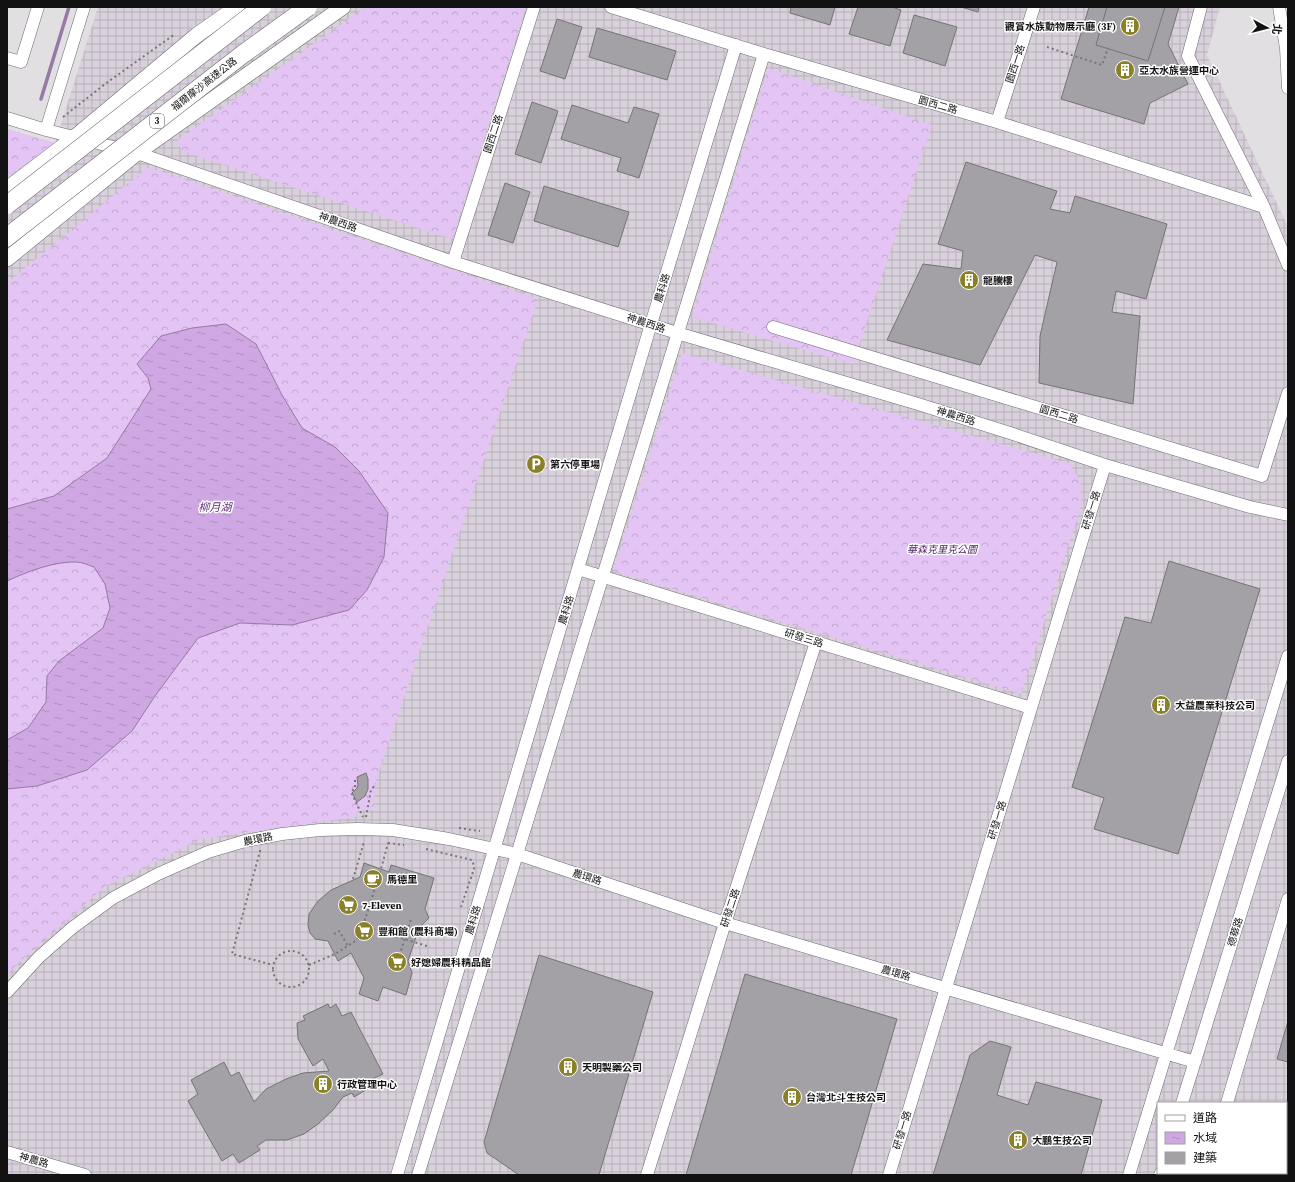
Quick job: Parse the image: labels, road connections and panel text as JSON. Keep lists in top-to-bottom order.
{
  "streets": {
    "highway": ["福爾摩沙高速公路", "3"],
    "street": [
      "園西一路",
      "園西二路",
      "神農西路",
      "農科路",
      "研發一路",
      "研發三路",
      "農環路",
      "研發二路",
      "德華路",
      "神農路"
    ]
  },
  "crossings": [
    ["園西一路", "園西二路"],
    ["園西二路", "神農西路"],
    ["園西二路", "農科路"],
    ["神農西路", "農科路"],
    ["神農西路", "研發一路"],
    ["農科路", "研發三路"],
    ["農科路", "農環路"],
    ["研發一路", "研發三路"],
    ["研發一路", "農環路"],
    ["研發三路", "研發二路"],
    ["農環路", "研發二路"],
    ["農環路", "德華路"]
  ],
  "water": ["柳月湖"],
  "parks": ["華森克里克公園"],
  "places": {
    "building": [
      "觀賞水族動物展示廳 (3F)",
      "亞太水族營運中心",
      "龍騰樓",
      "大益農業科技公司",
      "天明製藥公司",
      "行政管理中心",
      "台灣北斗生技公司",
      "大鵬生技公司"
    ],
    "parking": ["第六停車場"],
    "cafe": ["馬德里"],
    "supermarket": ["7-Eleven", "豐和館 (農科商場)", "好媳婦農科精品館"]
  },
  "legend": ["道路", "水域", "建築"],
  "north": "right"
}
